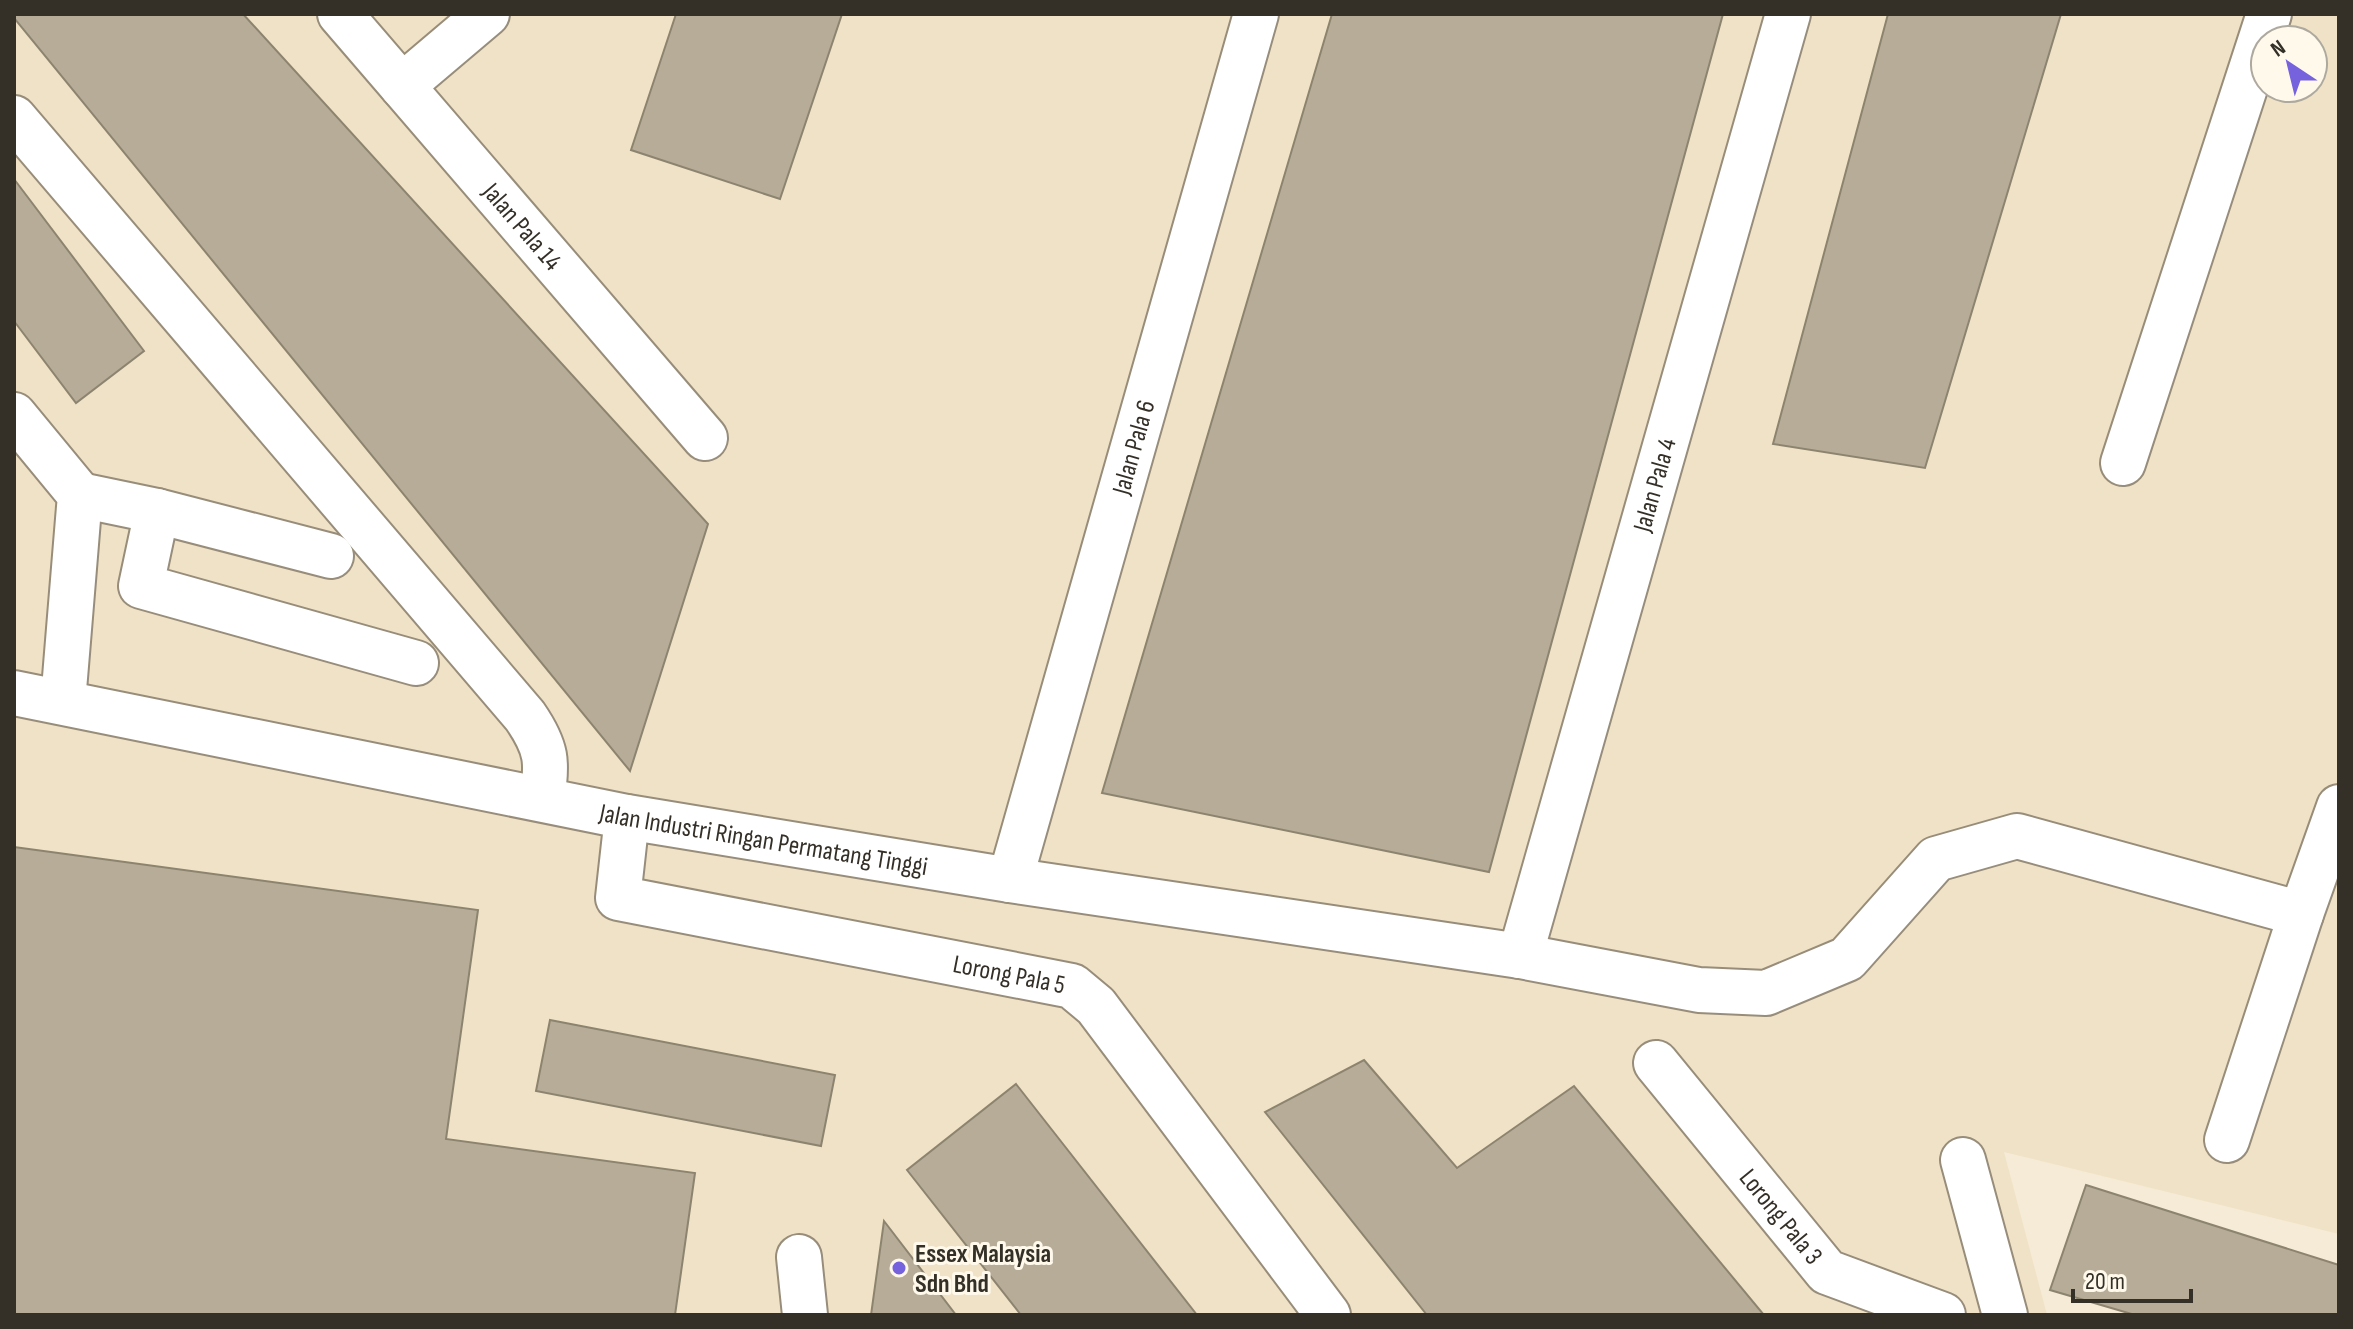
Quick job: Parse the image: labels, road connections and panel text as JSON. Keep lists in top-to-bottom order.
{
  "streets": {
    "street": [
      "Jalan Pala 14",
      "Jalan Pala 6",
      "Jalan Pala 4",
      "Jalan Industri Ringan Permatang Tinggi",
      "Lorong Pala 5",
      "Lorong Pala 3"
    ]
  },
  "crossings": [
    ["Jalan Pala 6", "Jalan Industri Ringan Permatang Tinggi"],
    ["Jalan Pala 4", "Jalan Industri Ringan Permatang Tinggi"],
    ["Jalan Industri Ringan Permatang Tinggi", "Lorong Pala 5"]
  ],
  "places": ["Essex Malaysia Sdn Bhd"],
  "scale_bar": "20 m",
  "north": "top left"
}
